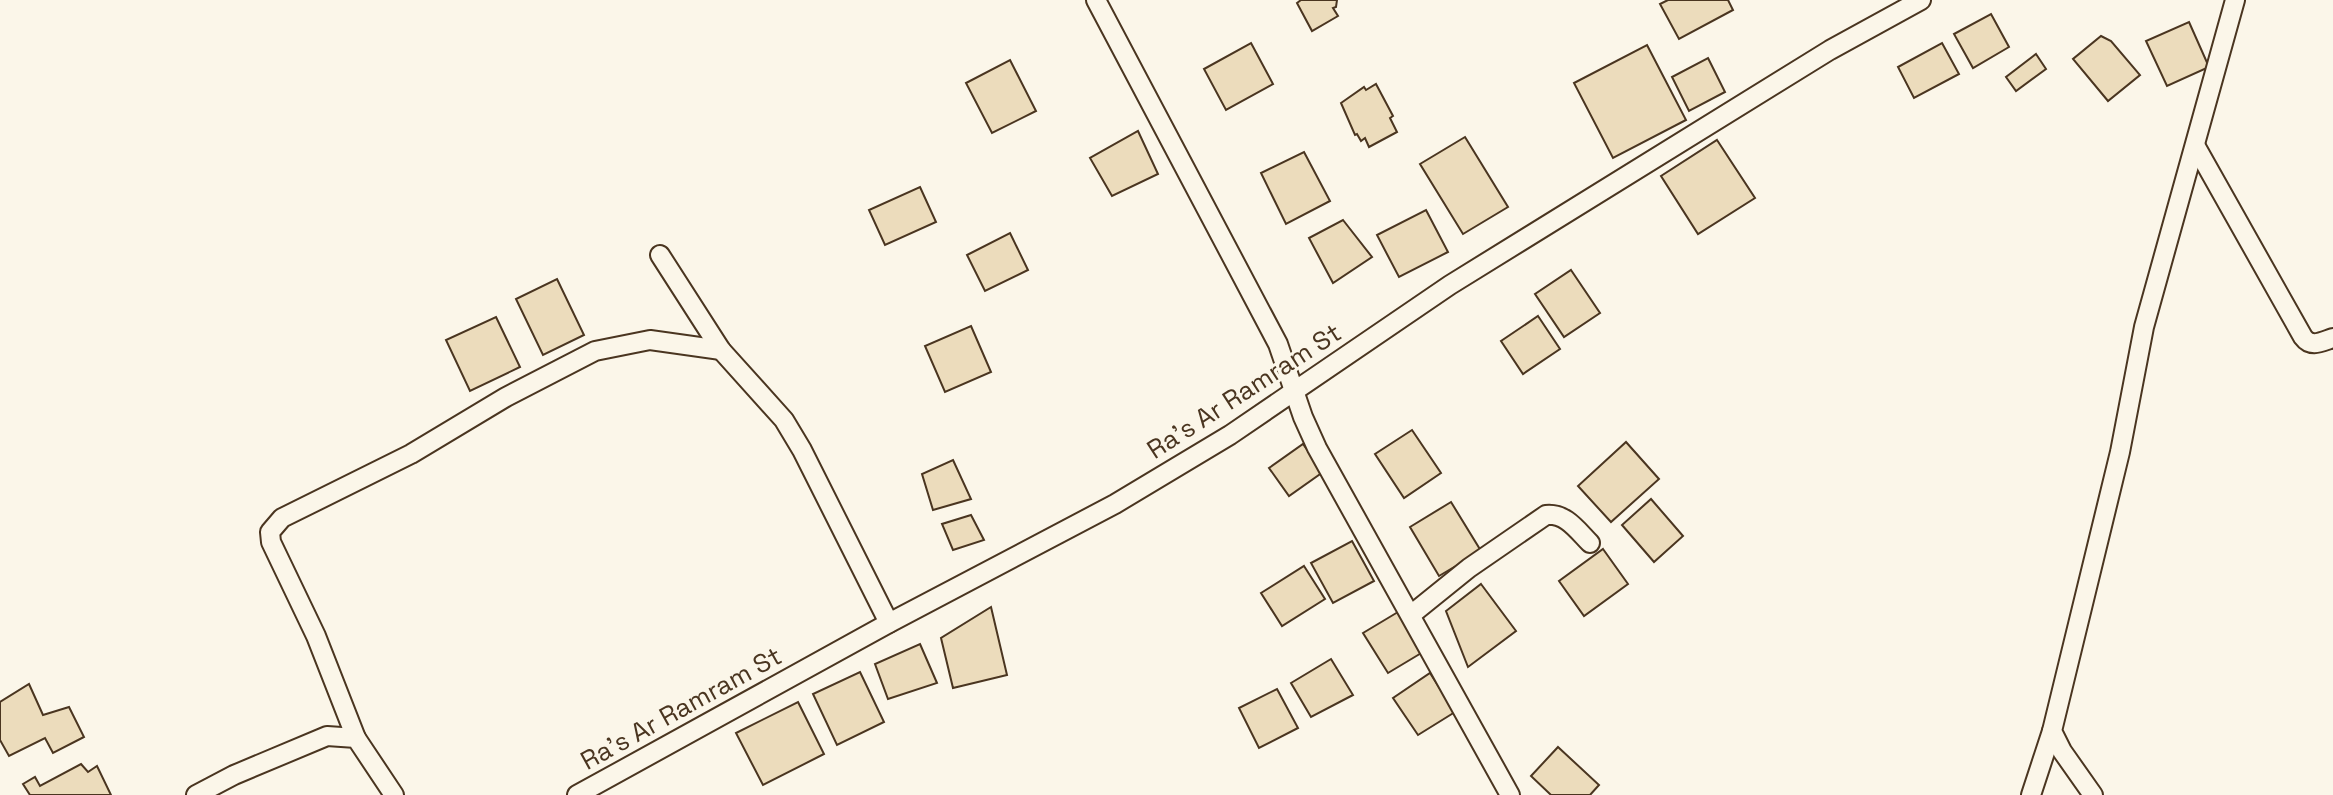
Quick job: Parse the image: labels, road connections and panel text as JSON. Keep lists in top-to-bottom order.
{
  "streets": {
    "street": ["Ra’s Ar Ramram St"]
  }
}
